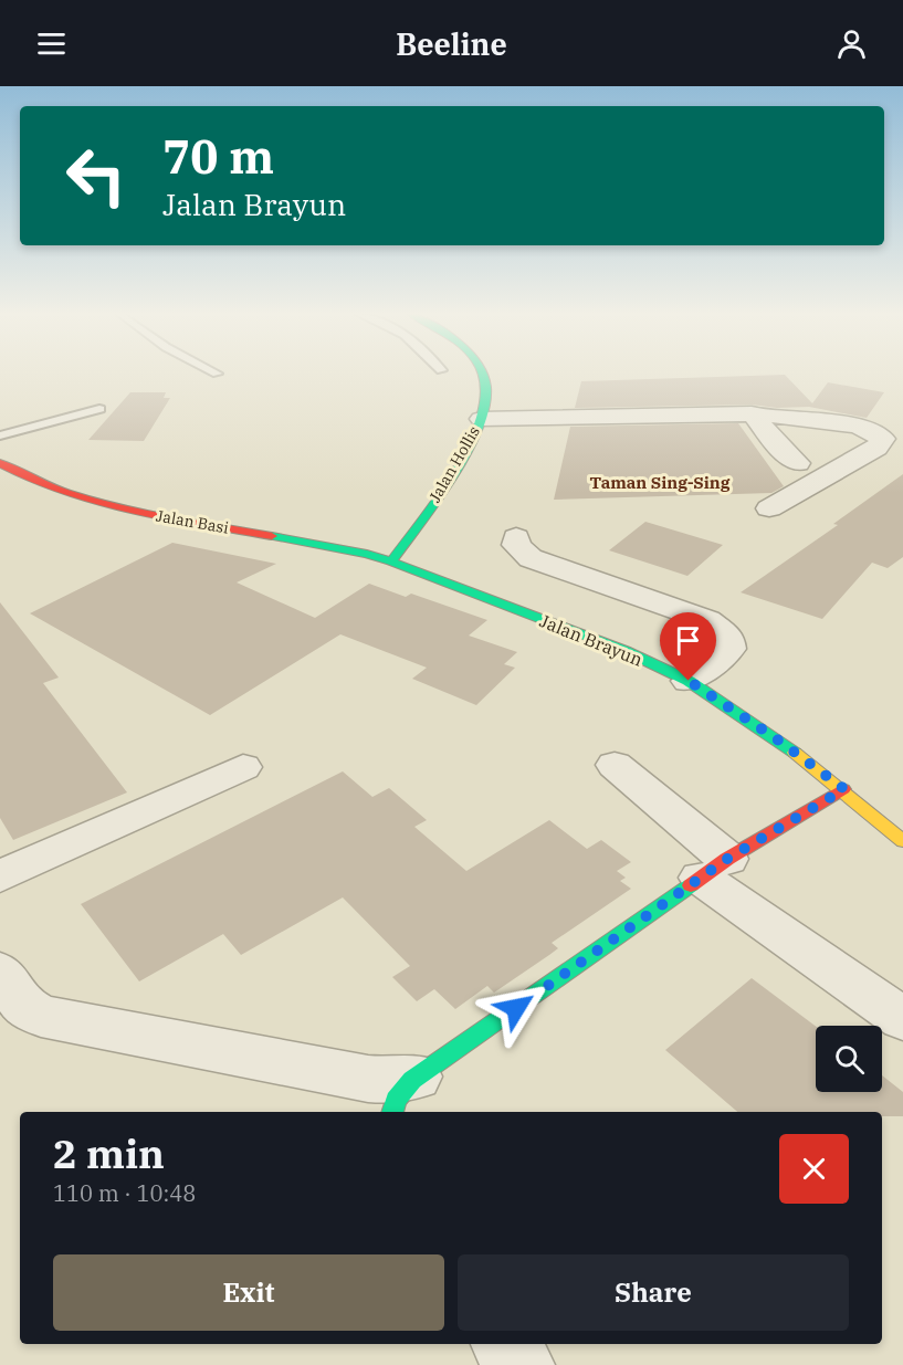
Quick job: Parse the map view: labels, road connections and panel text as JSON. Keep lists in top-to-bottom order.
{
  "streets": {
    "main road": ["Jalan Hollis", "Jalan Basi", "Jalan Brayun"]
  },
  "crossings": [
    ["Jalan Hollis", "Jalan Basi"],
    ["Jalan Hollis", "Jalan Brayun"],
    ["Jalan Basi", "Jalan Brayun"]
  ],
  "districts": ["Taman Sing-Sing"],
  "page": {
    "header": "Beeline",
    "turn": ["70 m", "Jalan Brayun"],
    "heading": ["2 min", "110 m · 10:48"],
    "buttons": ["Exit", "Share"]
  }
}
